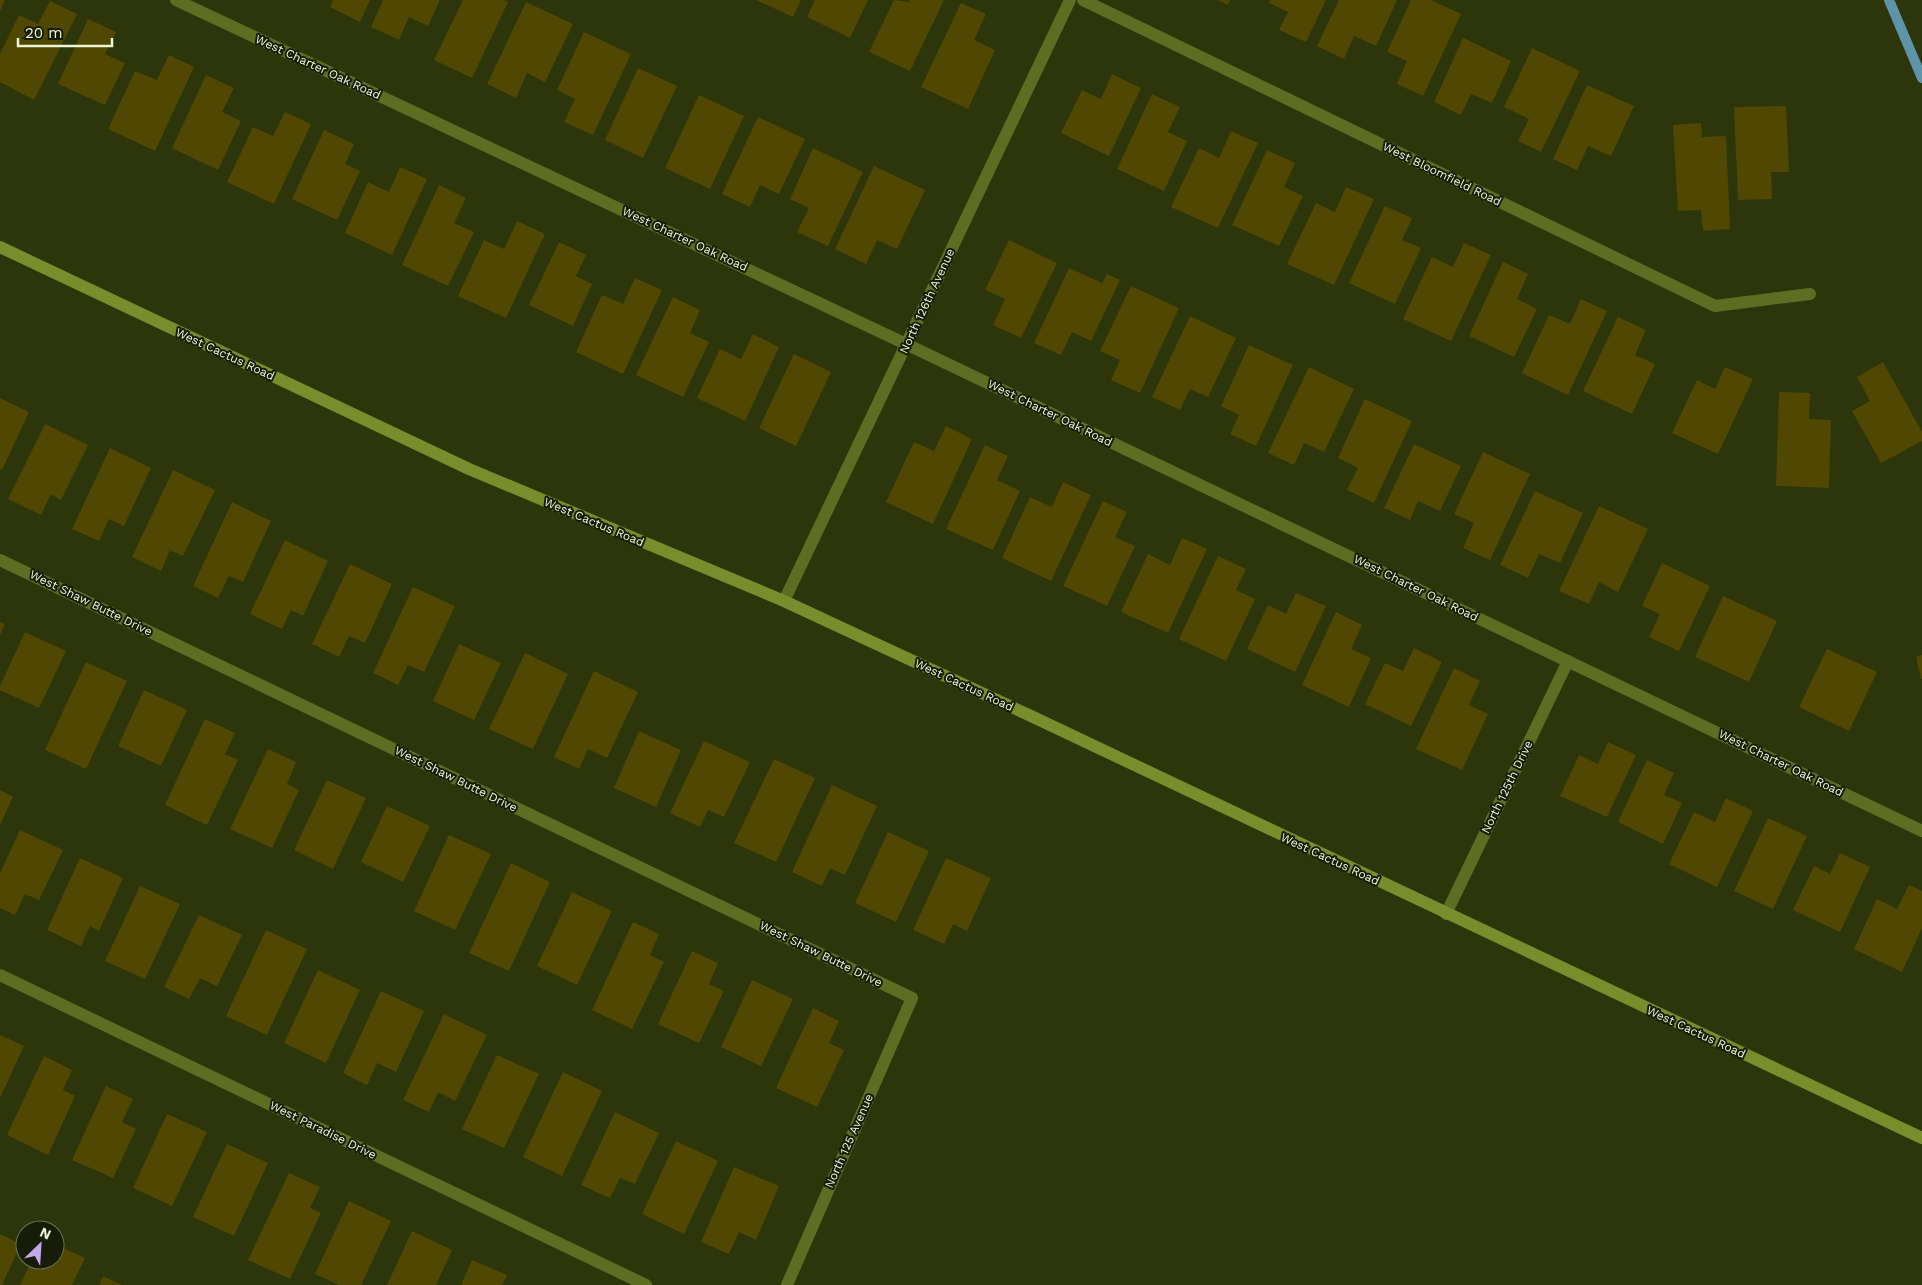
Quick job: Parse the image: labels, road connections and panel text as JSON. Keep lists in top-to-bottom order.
{
  "streets": {
    "main road": ["West Cactus Road"],
    "street": [
      "West Charter Oak Road",
      "West Bloomfield Road",
      "North 126th Avenue",
      "West Shaw Butte Drive",
      "North 125th Drive",
      "West Paradise Drive",
      "North 125 Avenue"
    ]
  },
  "crossings": [
    ["West Charter Oak Road", "North 126th Avenue"],
    ["West Charter Oak Road", "North 125th Drive"],
    ["North 126th Avenue", "West Cactus Road"],
    ["West Cactus Road", "North 125th Drive"],
    ["West Shaw Butte Drive", "North 125 Avenue"]
  ],
  "scale_bar": "20 m",
  "north": "top right"
}
